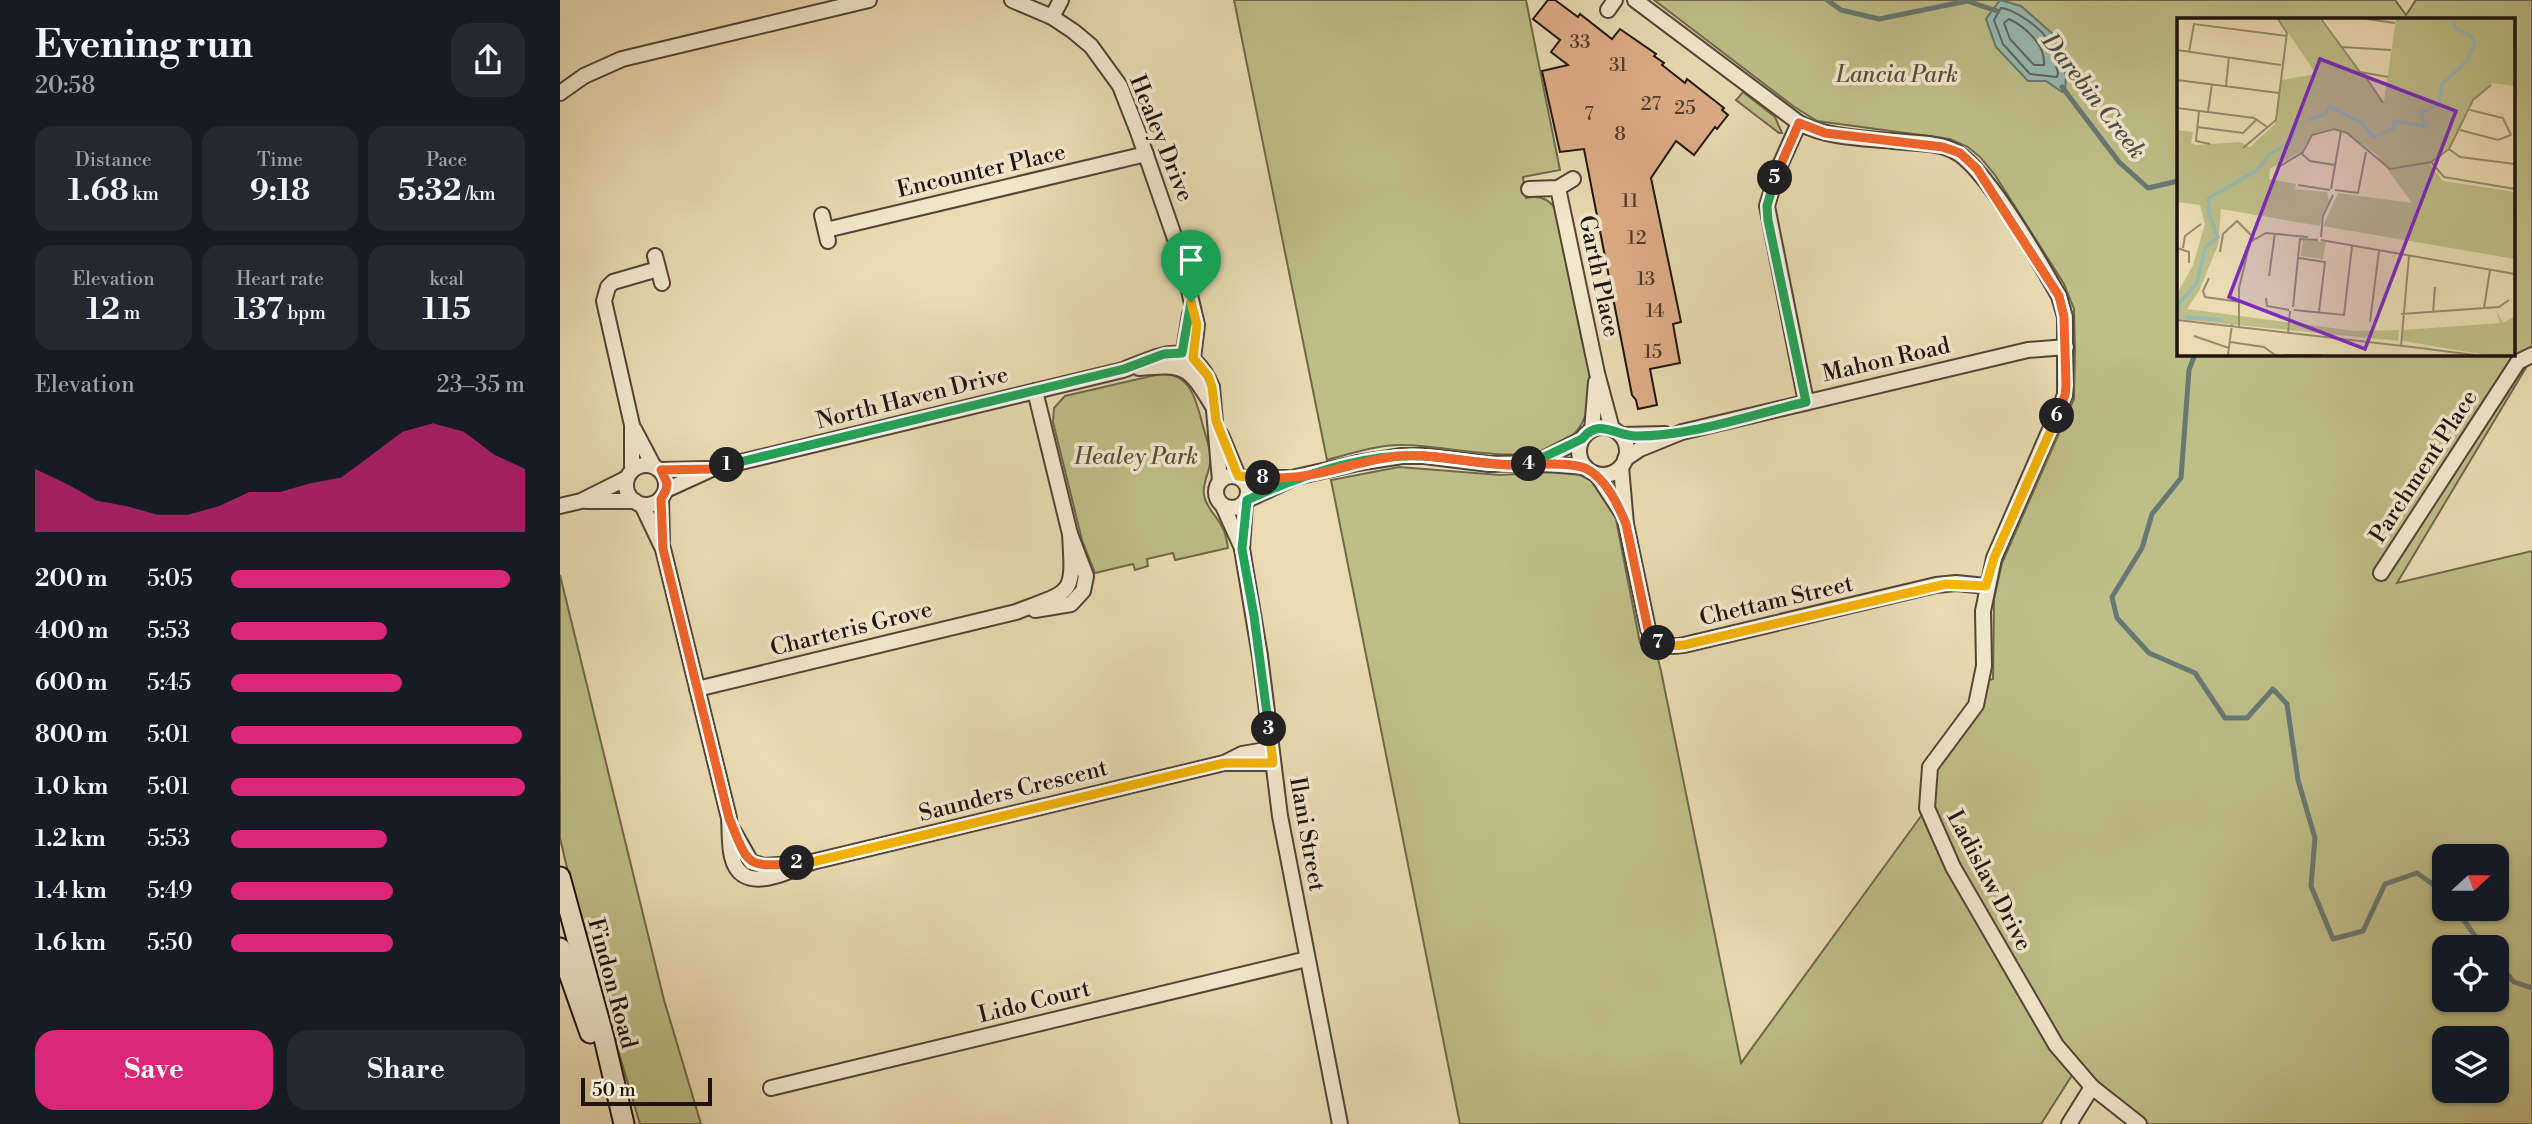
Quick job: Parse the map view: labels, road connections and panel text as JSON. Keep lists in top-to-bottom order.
{
  "streets": {
    "main road": ["Findon Road"],
    "street": [
      "Healey Drive",
      "Encounter Place",
      "Garth Place",
      "Mahon Road",
      "North Haven Drive",
      "Parchment Place",
      "Chettam Street",
      "Charteris Grove",
      "Saunders Crescent",
      "Ilani Street",
      "Ladislaw Drive",
      "Lido Court"
    ]
  },
  "crossings": [
    ["Healey Drive", "Encounter Place"],
    ["Healey Drive", "North Haven Drive"],
    ["Garth Place", "Mahon Road"],
    ["Garth Place", "Chettam Street"],
    ["Mahon Road", "Chettam Street"],
    ["Mahon Road", "Ladislaw Drive"],
    ["North Haven Drive", "Charteris Grove"],
    ["North Haven Drive", "Saunders Crescent"],
    ["Chettam Street", "Ladislaw Drive"],
    ["Charteris Grove", "Saunders Crescent"],
    ["Saunders Crescent", "Ilani Street"],
    ["Ilani Street", "Lido Court"]
  ],
  "water": ["Darebin Creek"],
  "parks": ["Lancia Park", "Healey Park"],
  "house_numbers": [
    "33",
    "31",
    "27",
    "25",
    "7",
    "8",
    "11",
    "12",
    "13",
    "14",
    "15"
  ],
  "scale_bar": "50 m",
  "north": "right",
  "page": {
    "heading": ["Evening run", "20:58"],
    "stats": [
      ["Distance", "1.68 km"],
      ["Time", "9:18"],
      ["Pace", "5:32 /km"],
      ["Elevation", "12 m"],
      ["Heart rate", "137 bpm"],
      ["kcal", "115"]
    ],
    "pins": [
      "5",
      "6",
      "4",
      "1",
      "8",
      "7",
      "3",
      "2"
    ],
    "chart": ["Elevation", "23–35 m"],
    "list": [
      {
        "name": "200 m",
        "note": "5:05"
      },
      {
        "name": "400 m",
        "note": "5:53"
      },
      {
        "name": "600 m",
        "note": "5:45"
      },
      {
        "name": "800 m",
        "note": "5:01"
      },
      {
        "name": "1.0 km",
        "note": "5:01"
      },
      {
        "name": "1.2 km",
        "note": "5:53"
      },
      {
        "name": "1.4 km",
        "note": "5:49"
      },
      {
        "name": "1.6 km",
        "note": "5:50"
      }
    ],
    "buttons": ["Save", "Share"],
    "scale": "50 m"
  }
}
